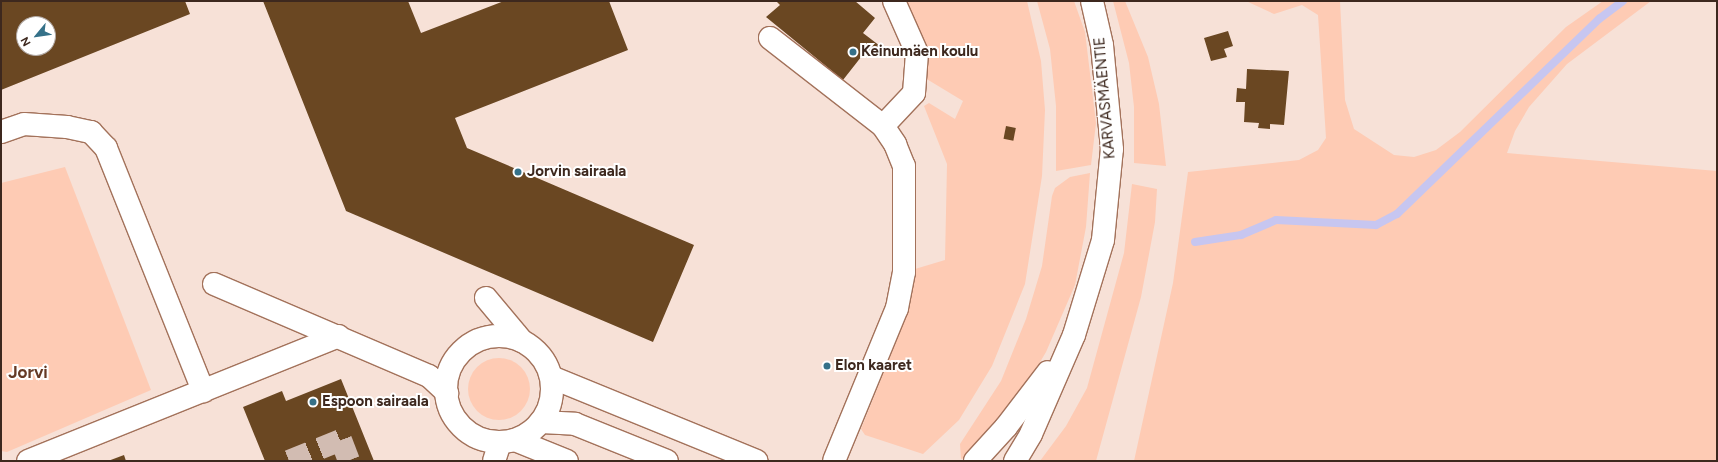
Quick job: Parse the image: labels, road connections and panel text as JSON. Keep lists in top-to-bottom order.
{
  "streets": {
    "main road": ["KARVASMÄENTIE"]
  },
  "districts": ["Jorvi"],
  "places": [
    "Keinumäen koulu",
    "Jorvin sairaala",
    "Elon kaaret",
    "Espoon sairaala"
  ],
  "north": "bottom left"
}
